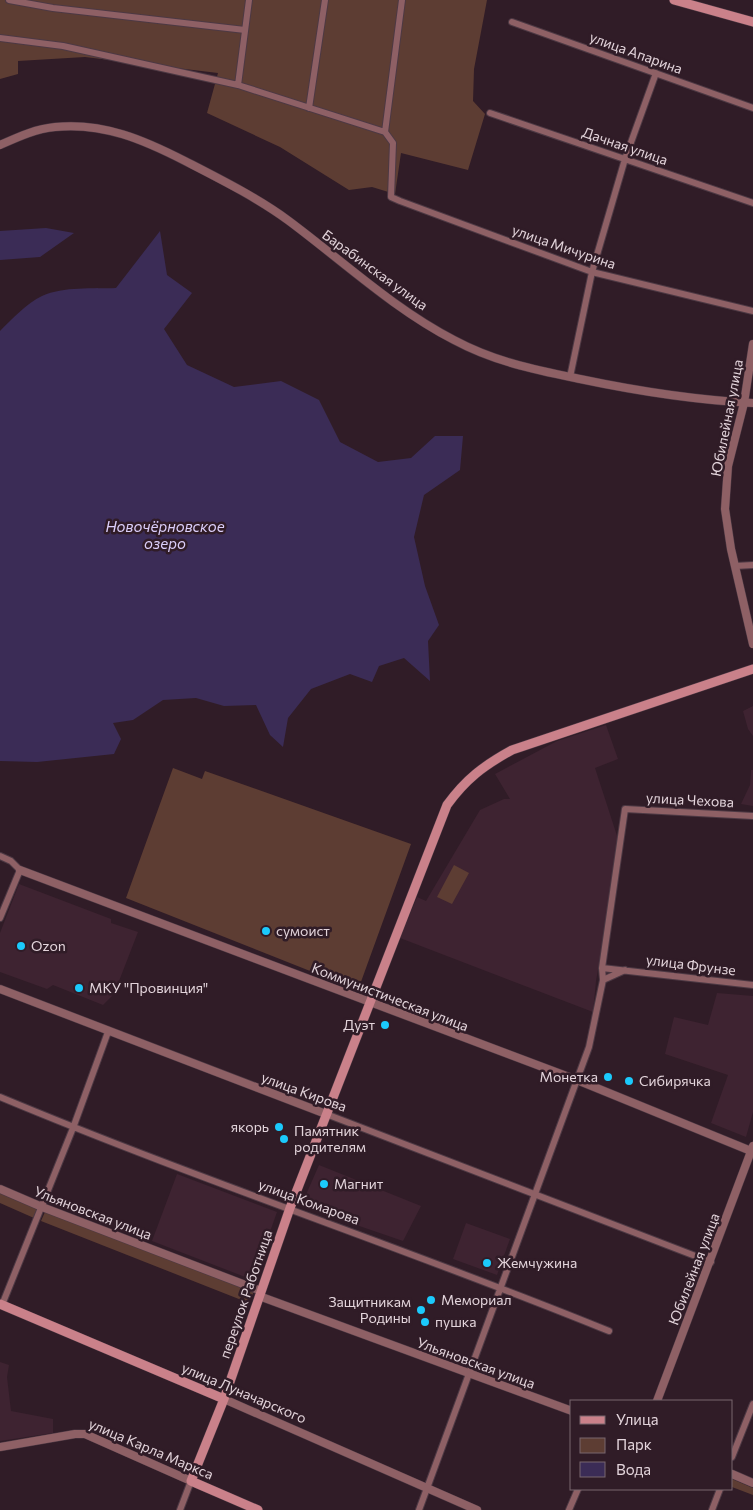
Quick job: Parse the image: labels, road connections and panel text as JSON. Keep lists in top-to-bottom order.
{
  "streets": {
    "main road": ["переулок Работница", "улица Луначарского", "улица Карла Маркса"],
    "street": [
      "улица Апарина",
      "Дачная улица",
      "улица Мичурина",
      "Барабинская улица",
      "Юбилейная улица",
      "улица Чехова",
      "улица Фрунзе",
      "Коммунистическая улица",
      "улица Кирова",
      "улица Комарова",
      "Ульяновская улица"
    ]
  },
  "crossings": [
    ["Барабинская улица", "Юбилейная улица"],
    ["Юбилейная улица", "Коммунистическая улица"],
    ["Юбилейная улица", "улица Кирова"],
    ["улица Чехова", "улица Фрунзе"],
    ["Коммунистическая улица", "переулок Работница"],
    ["улица Кирова", "переулок Работница"],
    ["улица Комарова", "переулок Работница"],
    ["Ульяновская улица", "переулок Работница"],
    ["переулок Работница", "улица Луначарского"],
    ["переулок Работница", "улица Карла Маркса"]
  ],
  "water": ["Новочёрновское озеро"],
  "places": [
    "сумоист",
    "Ozon",
    "МКУ \"Провинция\"",
    "Дуэт",
    "Монетка",
    "Сибирячка",
    "якорь",
    "Памятник родителям",
    "Магнит",
    "Жемчужина",
    "Мемориал",
    "Защитникам Родины",
    "пушка"
  ],
  "legend": ["Улица", "Парк", "Вода"]
}
